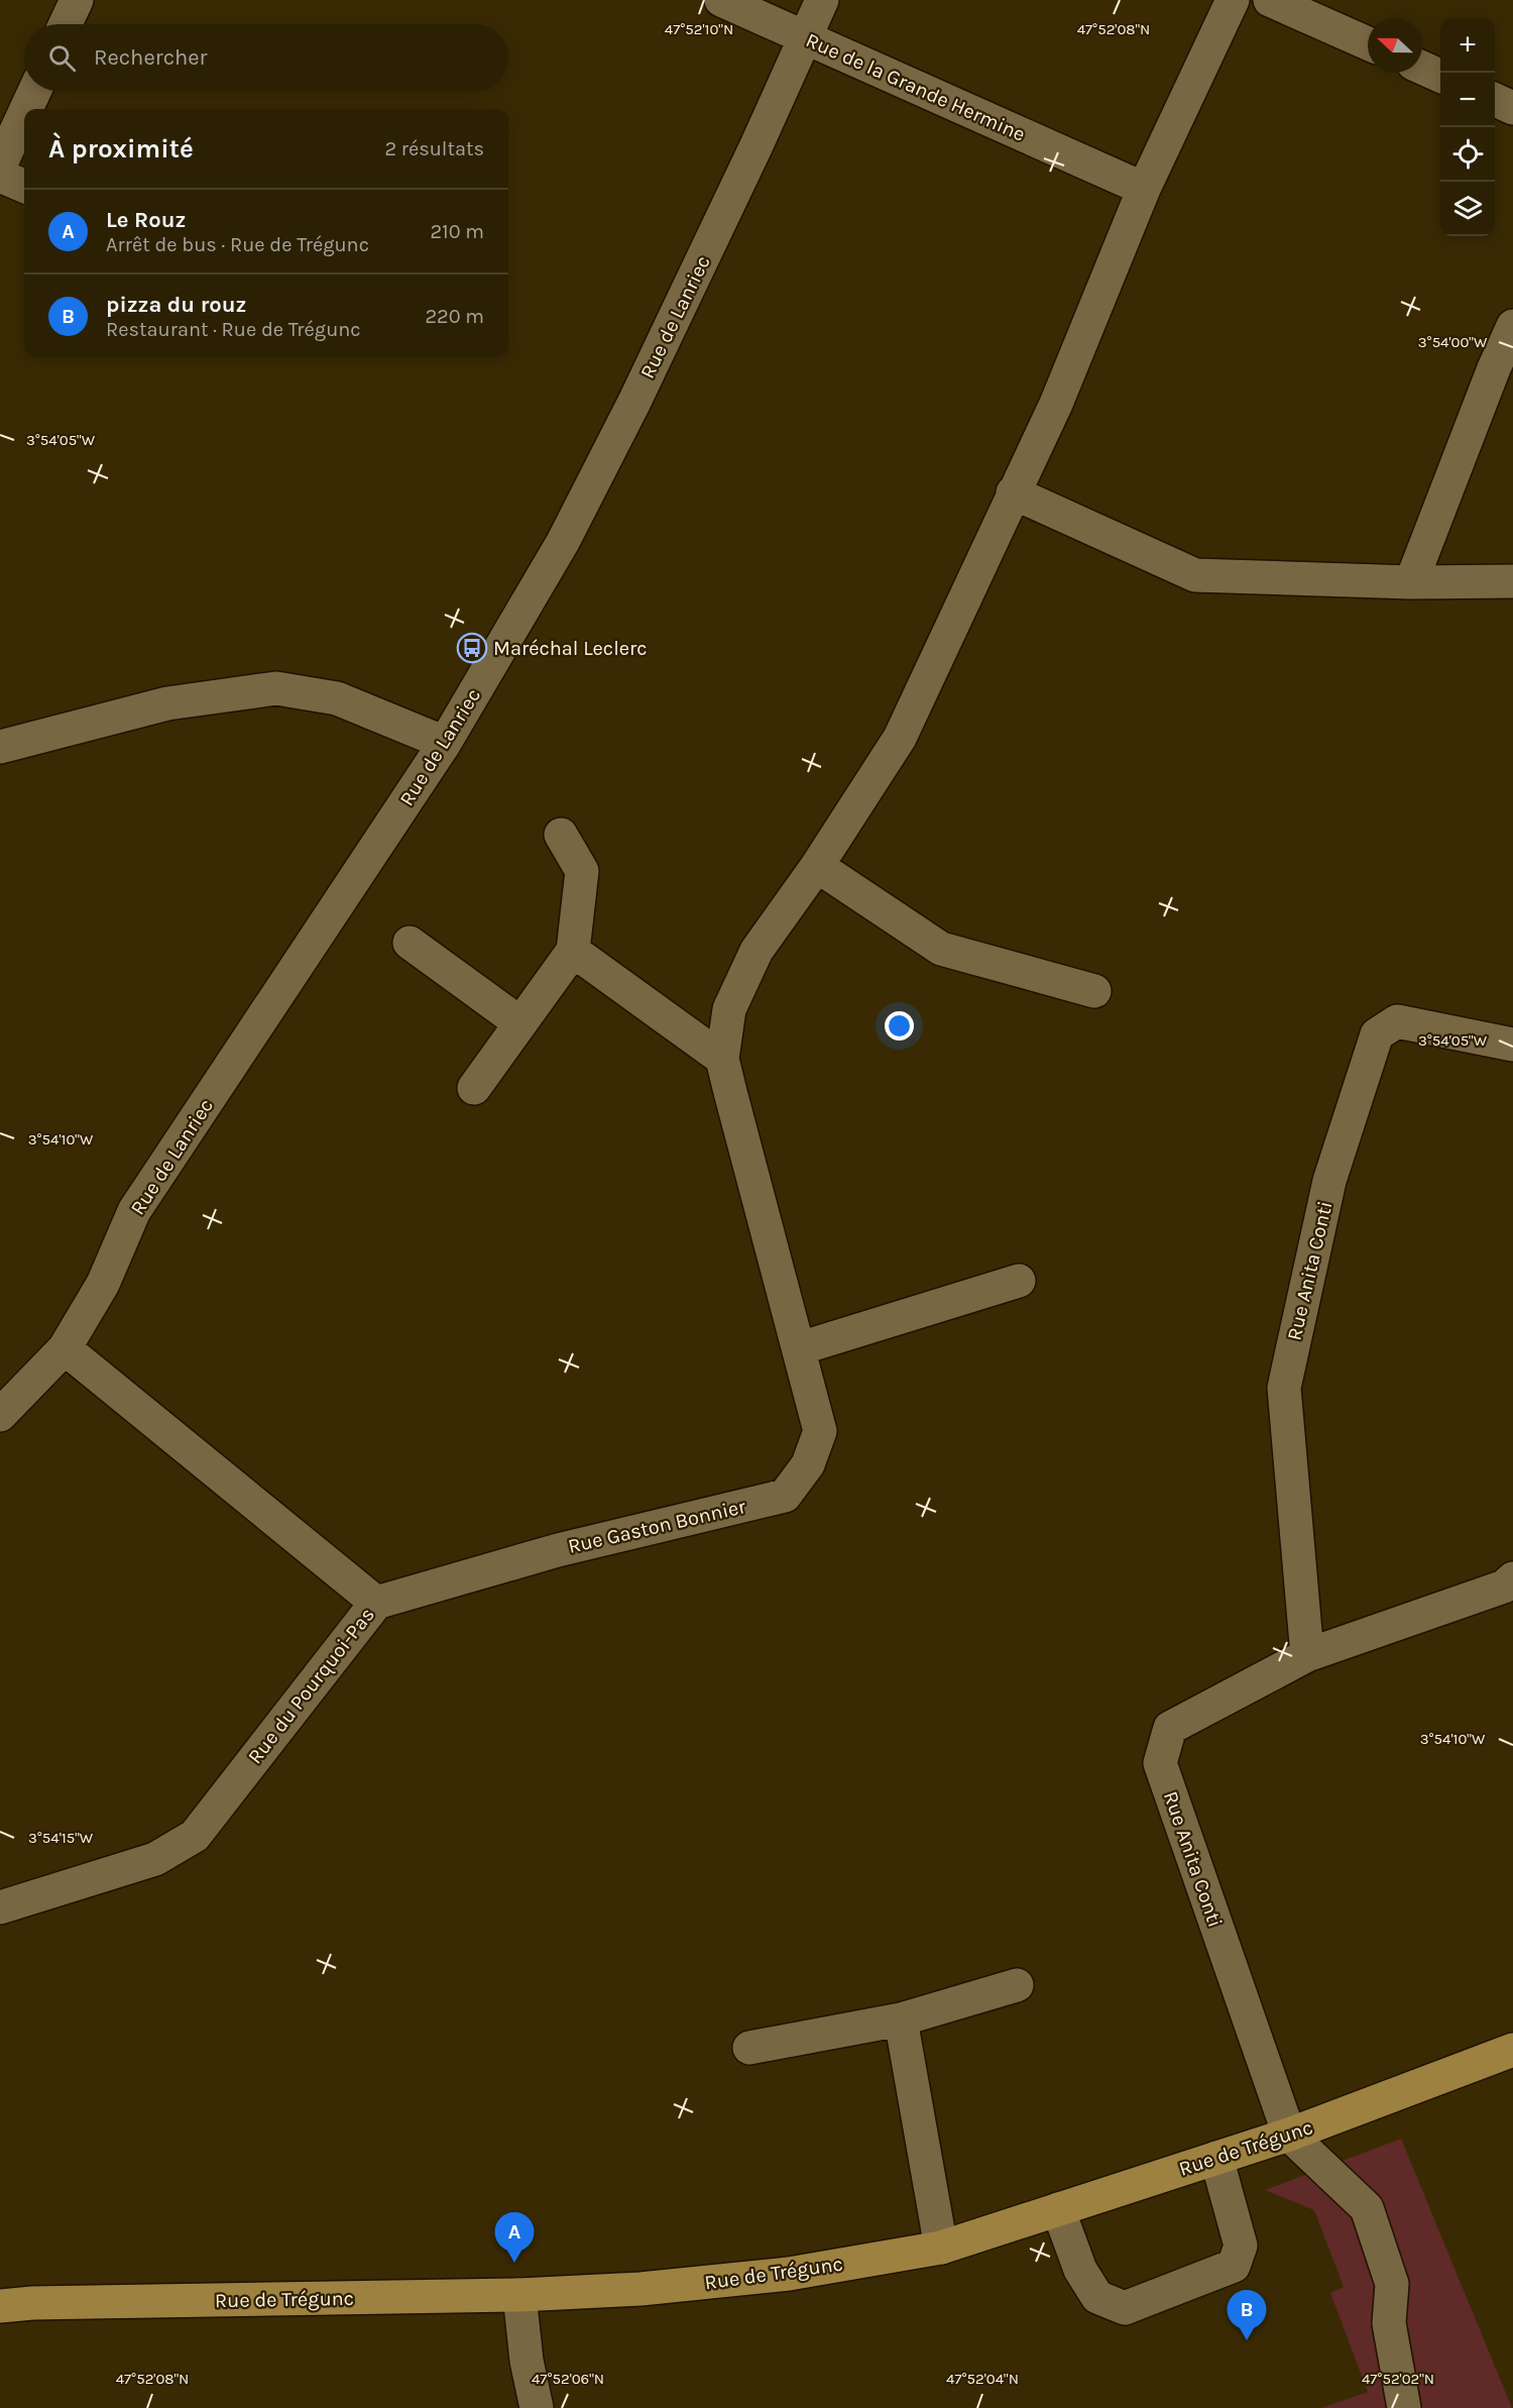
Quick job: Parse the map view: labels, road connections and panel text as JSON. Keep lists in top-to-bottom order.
{
  "streets": {
    "main road": ["Rue de Trégunc"],
    "street": [
      "Rue de la Grande Hermine",
      "Rue de Lanriec",
      "Rue Anita Conti",
      "Rue Gaston Bonnier",
      "Rue du Pourquoi-Pas"
    ]
  },
  "crossings": [
    ["Rue de la Grande Hermine", "Rue de Lanriec"],
    ["Rue de la Grande Hermine", "Rue Gaston Bonnier"],
    ["Rue de Lanriec", "Rue du Pourquoi-Pas"],
    ["Rue Anita Conti", "Rue de Trégunc"],
    ["Rue Gaston Bonnier", "Rue du Pourquoi-Pas"]
  ],
  "places": {
    "bus stop": ["Maréchal Leclerc"]
  },
  "north": "left",
  "page": {
    "map_buttons": ["+", "−"],
    "search": "Rechercher",
    "heading": ["À proximité", "2 résultats"],
    "list": [
      {
        "mark": "A",
        "name": "Le Rouz",
        "note": "Arrêt de bus · Rue de Trégunc",
        "value": "210 m"
      },
      {
        "mark": "B",
        "name": "pizza du rouz",
        "note": "Restaurant · Rue de Trégunc",
        "value": "220 m"
      }
    ],
    "pins": ["A", "B"]
  },
  "coordinates": [
    "47°52'10\"N",
    "47°52'08\"N",
    "3°54'00\"W",
    "3°54'05\"W",
    "3°54'10\"W",
    "3°54'15\"W",
    "47°52'06\"N",
    "47°52'04\"N",
    "47°52'02\"N"
  ]
}
